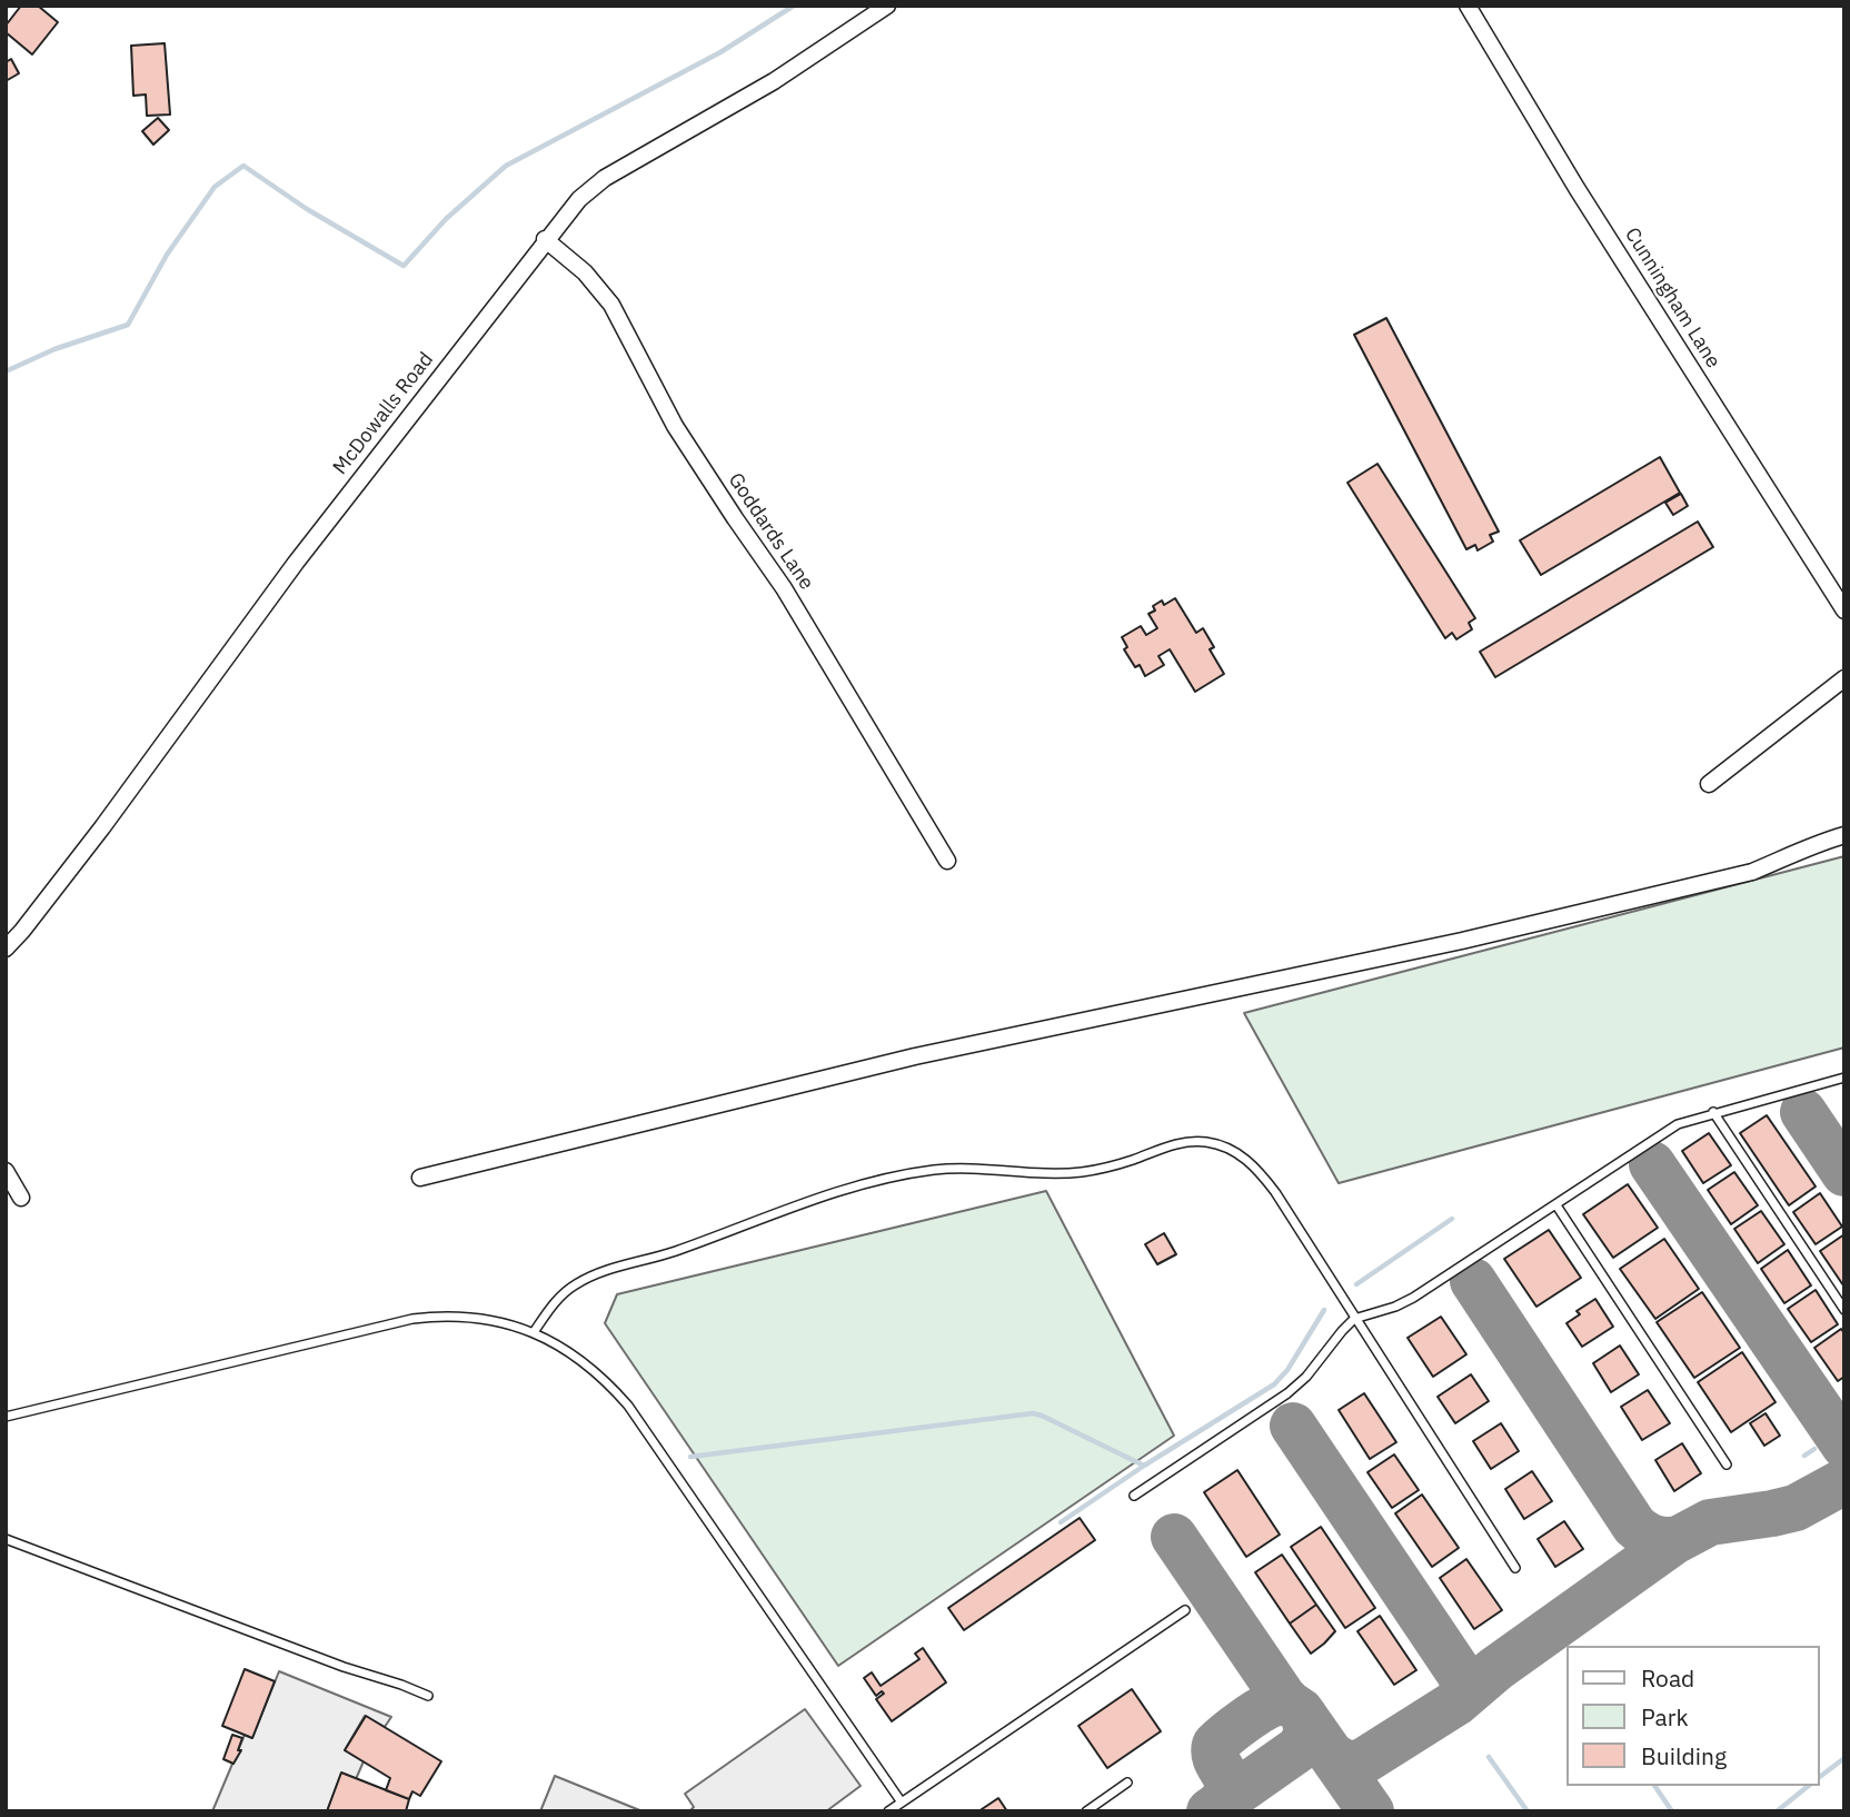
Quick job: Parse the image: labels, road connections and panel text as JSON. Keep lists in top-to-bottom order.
{
  "streets": {
    "street": ["Cunningham Lane", "McDowalls Road", "Goddards Lane"]
  },
  "crossings": [
    ["McDowalls Road", "Goddards Lane"]
  ],
  "legend": ["Road", "Park", "Building"]
}
